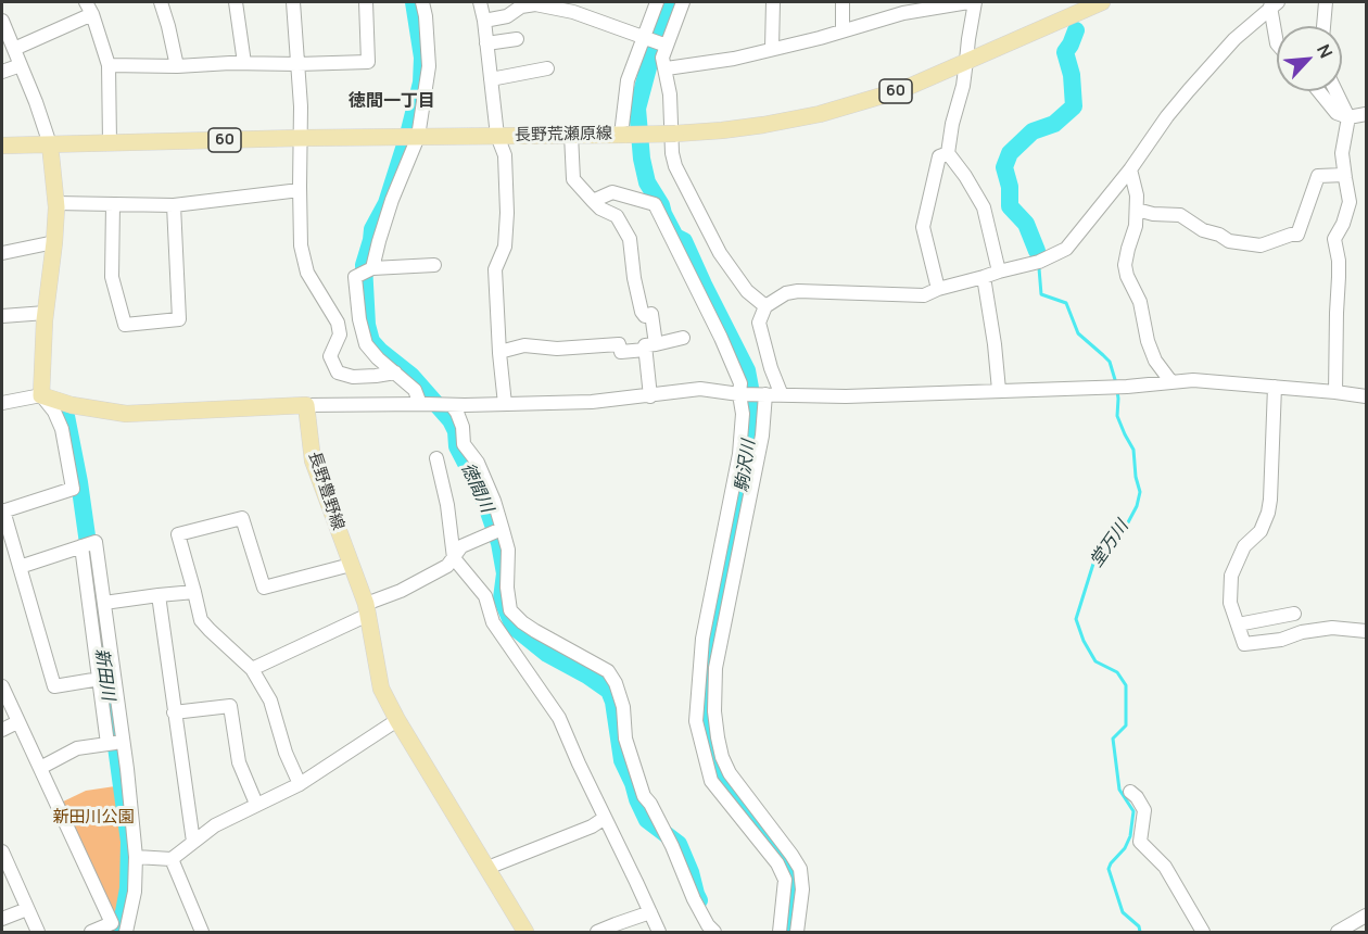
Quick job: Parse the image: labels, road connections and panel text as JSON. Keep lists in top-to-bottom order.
{
  "streets": {
    "main road": ["60", "長野荒瀬原線", "長野豊野線"]
  },
  "districts": ["徳間一丁目"],
  "water": [
    "駒沢川",
    "徳間川",
    "堂万川",
    "新田川"
  ],
  "parks": ["新田川公園"],
  "north": "top right"
}
